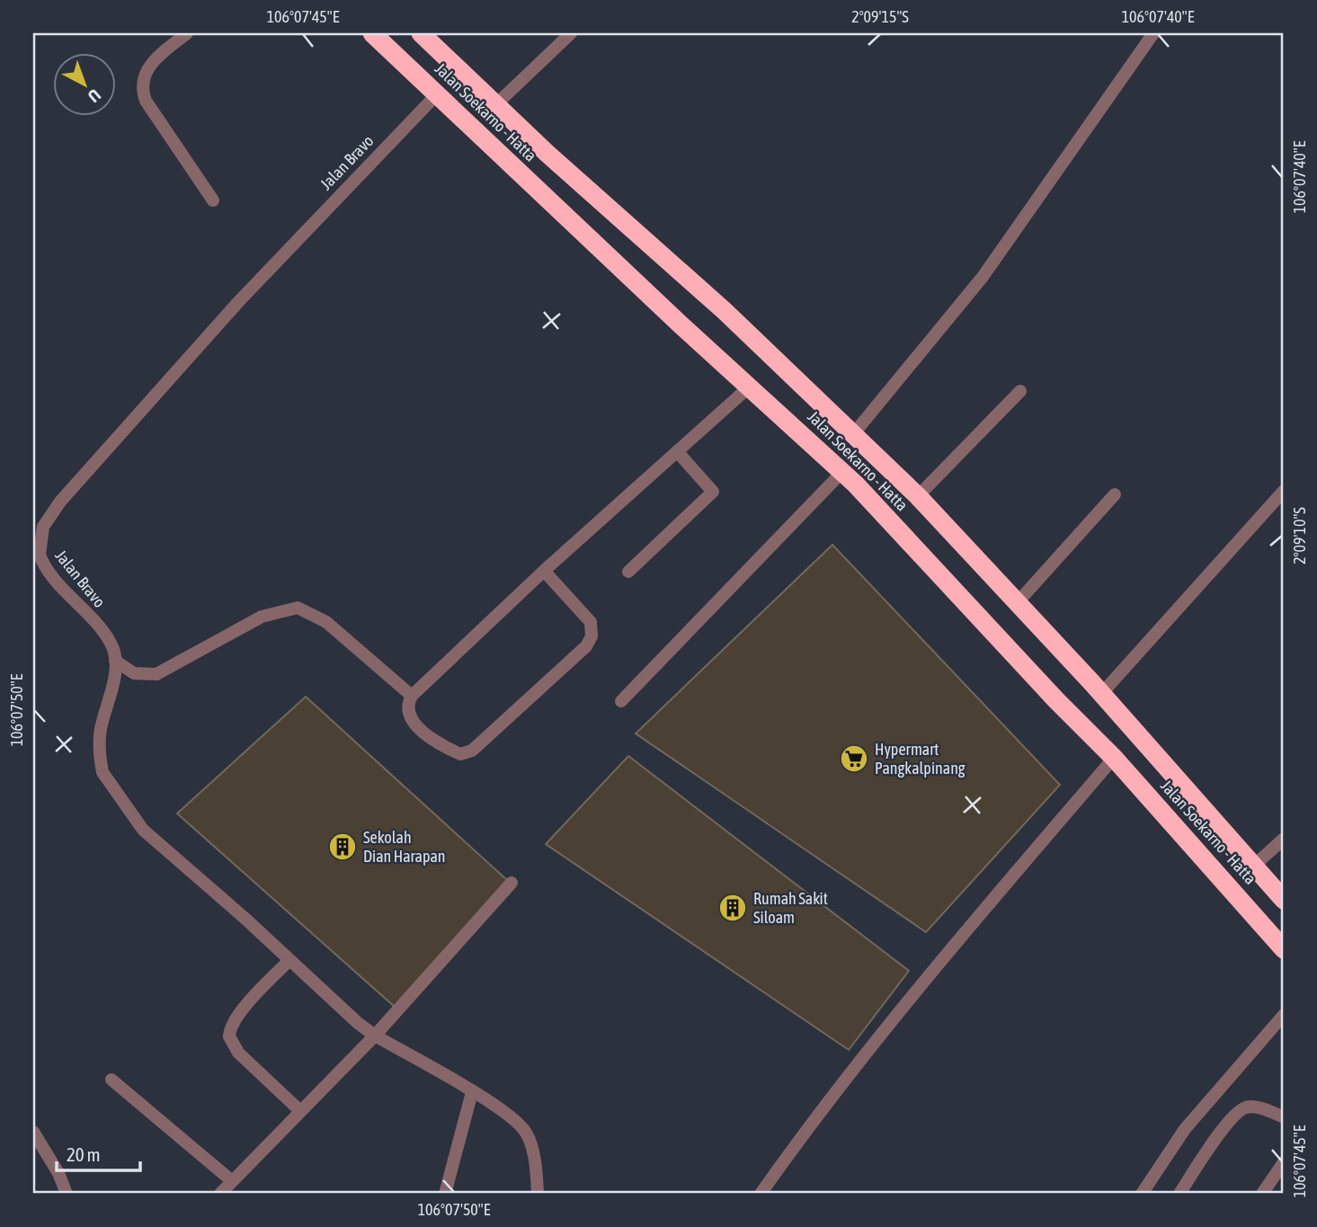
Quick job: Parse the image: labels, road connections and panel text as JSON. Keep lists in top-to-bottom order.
{
  "streets": {
    "highway": ["Jalan Soekarno - Hatta"],
    "street": ["Jalan Bravo"]
  },
  "crossings": [
    ["Jalan Soekarno - Hatta", "Jalan Bravo"]
  ],
  "places": {
    "supermarket": ["Hypermart Pangkalpinang"],
    "building": ["Sekolah Dian Harapan", "Rumah Sakit Siloam"]
  },
  "scale_bar": "20 m",
  "north": "bottom right",
  "coordinates": [
    "106°07'45\"E",
    "2°09'15\"S",
    "106°07'40\"E",
    "2°09'10\"S",
    "106°07'50\"E"
  ]
}
